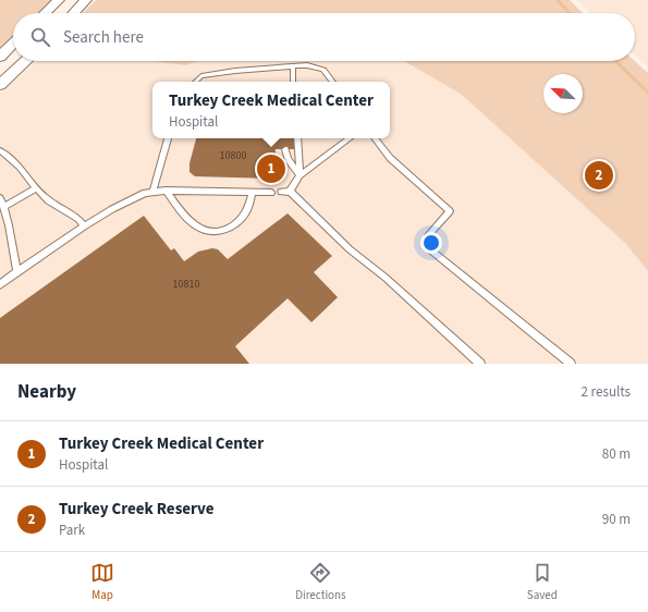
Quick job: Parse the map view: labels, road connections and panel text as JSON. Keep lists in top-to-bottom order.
{
  "house_numbers": ["10800", "10810"],
  "north": "top left",
  "page": {
    "search": "Search here",
    "popup": ["Turkey Creek Medical Center", "Hospital"],
    "pins": ["1", "2"],
    "heading": ["Nearby", "2 results"],
    "list": [
      {
        "mark": "1",
        "name": "Turkey Creek Medical Center",
        "note": "Hospital",
        "value": "80 m"
      },
      {
        "mark": "2",
        "name": "Turkey Creek Reserve",
        "note": "Park",
        "value": "90 m"
      }
    ],
    "nav": ["Map", "Directions", "Saved"]
  }
}
